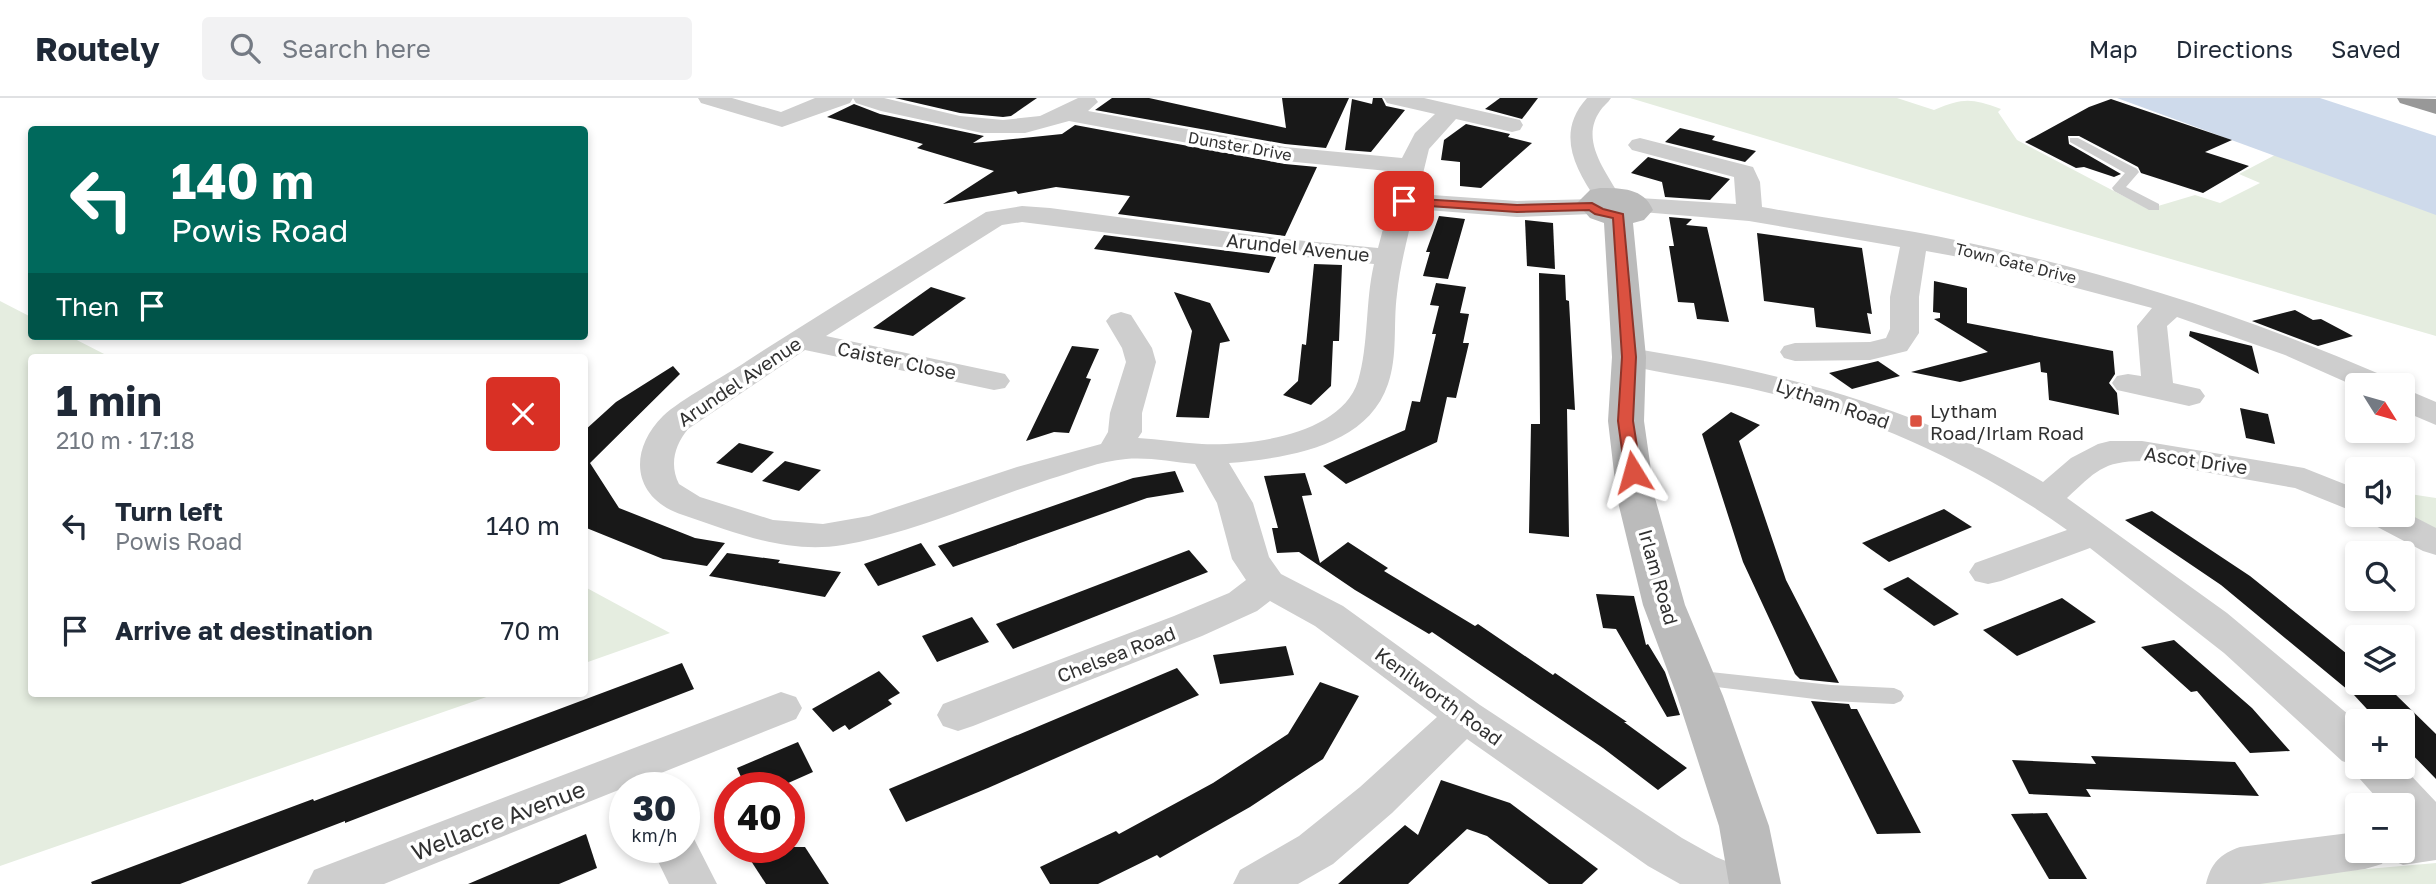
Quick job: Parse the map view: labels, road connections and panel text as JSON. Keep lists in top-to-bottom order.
{
  "streets": {
    "street": [
      "Dunster Drive",
      "Arundel Avenue",
      "Town Gate Drive",
      "Caister Close",
      "Lytham Road",
      "Ascot Drive",
      "Irlam Road",
      "Chelsea Road",
      "Kenilworth Road",
      "Wellacre Avenue"
    ]
  },
  "crossings": [
    ["Dunster Drive", "Arundel Avenue"],
    ["Arundel Avenue", "Town Gate Drive"],
    ["Arundel Avenue", "Caister Close"],
    ["Arundel Avenue", "Kenilworth Road"],
    ["Town Gate Drive", "Irlam Road"],
    ["Lytham Road", "Ascot Drive"],
    ["Lytham Road", "Irlam Road"],
    ["Chelsea Road", "Kenilworth Road"]
  ],
  "places": {
    "transit": ["Lytham Road/Irlam Road"]
  },
  "north": "bottom right",
  "page": {
    "header": "Routely",
    "search": "Search here",
    "nav": ["Map", "Directions", "Saved"],
    "turn": ["140 m", "Powis Road"],
    "then": "Then",
    "heading": ["1 min", "210 m · 17:18"],
    "map_buttons": ["+", "−"],
    "list": [
      {
        "name": "Turn left",
        "note": "Powis Road",
        "value": "140 m"
      },
      {
        "name": "Arrive at destination",
        "value": "70 m"
      }
    ],
    "speed": "30 km/h",
    "limit": "40"
  }
}
